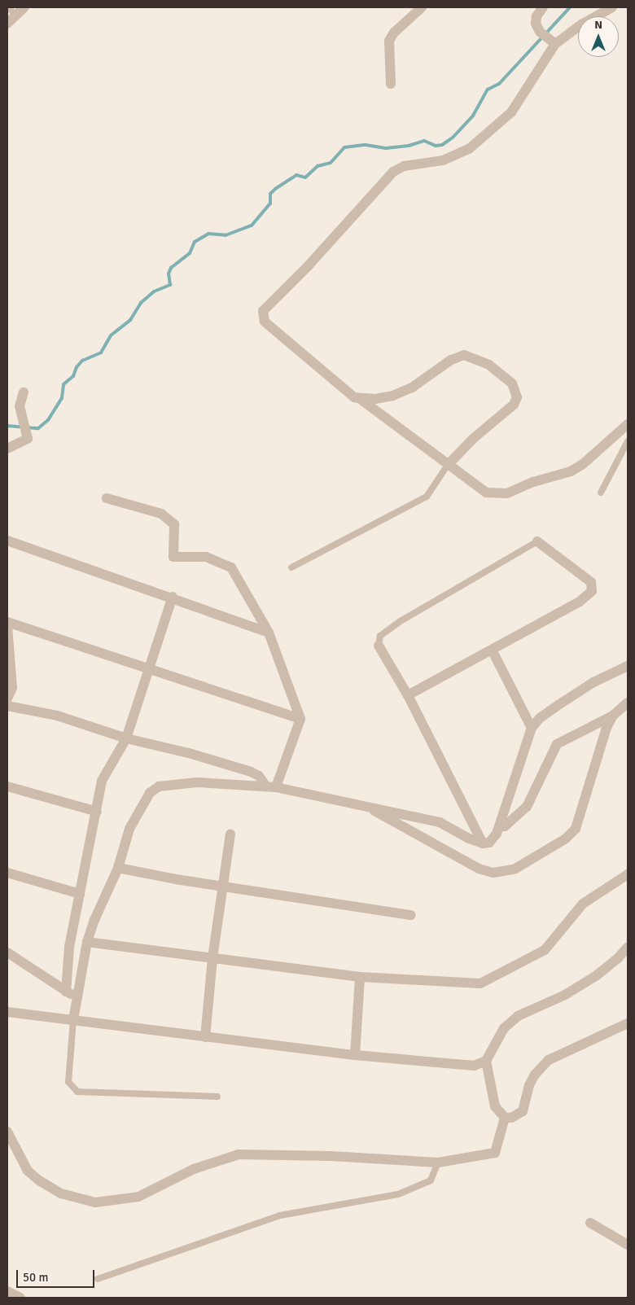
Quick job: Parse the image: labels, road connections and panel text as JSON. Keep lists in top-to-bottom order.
{
  "scale_bar": "50 m",
  "north": "top"
}
